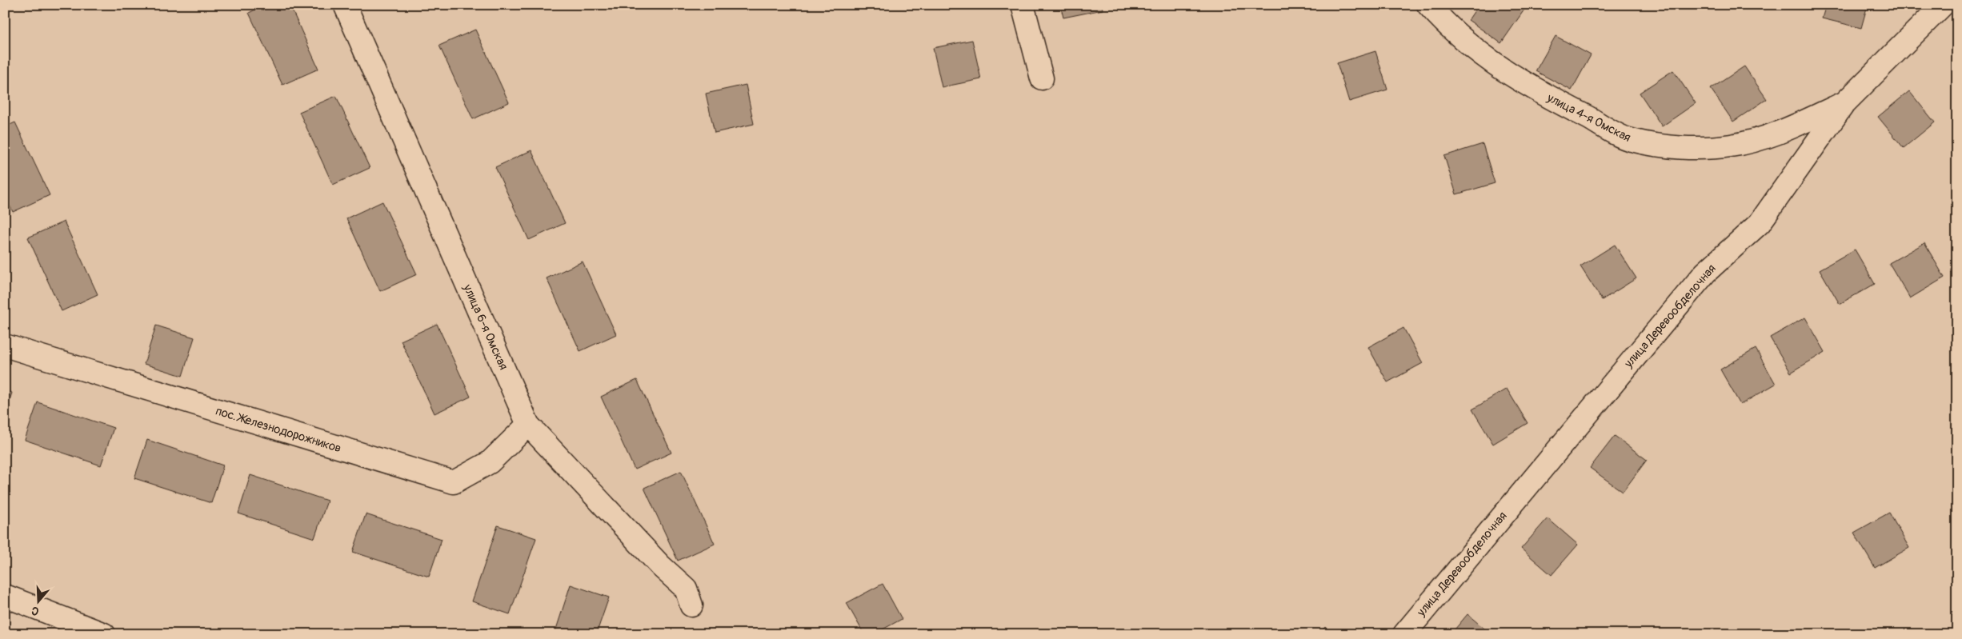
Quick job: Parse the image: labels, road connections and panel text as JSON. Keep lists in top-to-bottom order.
{
  "streets": {
    "street": [
      "улица 4-я Омская",
      "улица Деревообделочная",
      "улица 6-я Омская",
      "пос. Железнодорожников"
    ]
  },
  "crossings": [
    ["улица 4-я Омская", "улица Деревообделочная"],
    ["улица 6-я Омская", "пос. Железнодорожников"]
  ],
  "north": "bottom"
}
